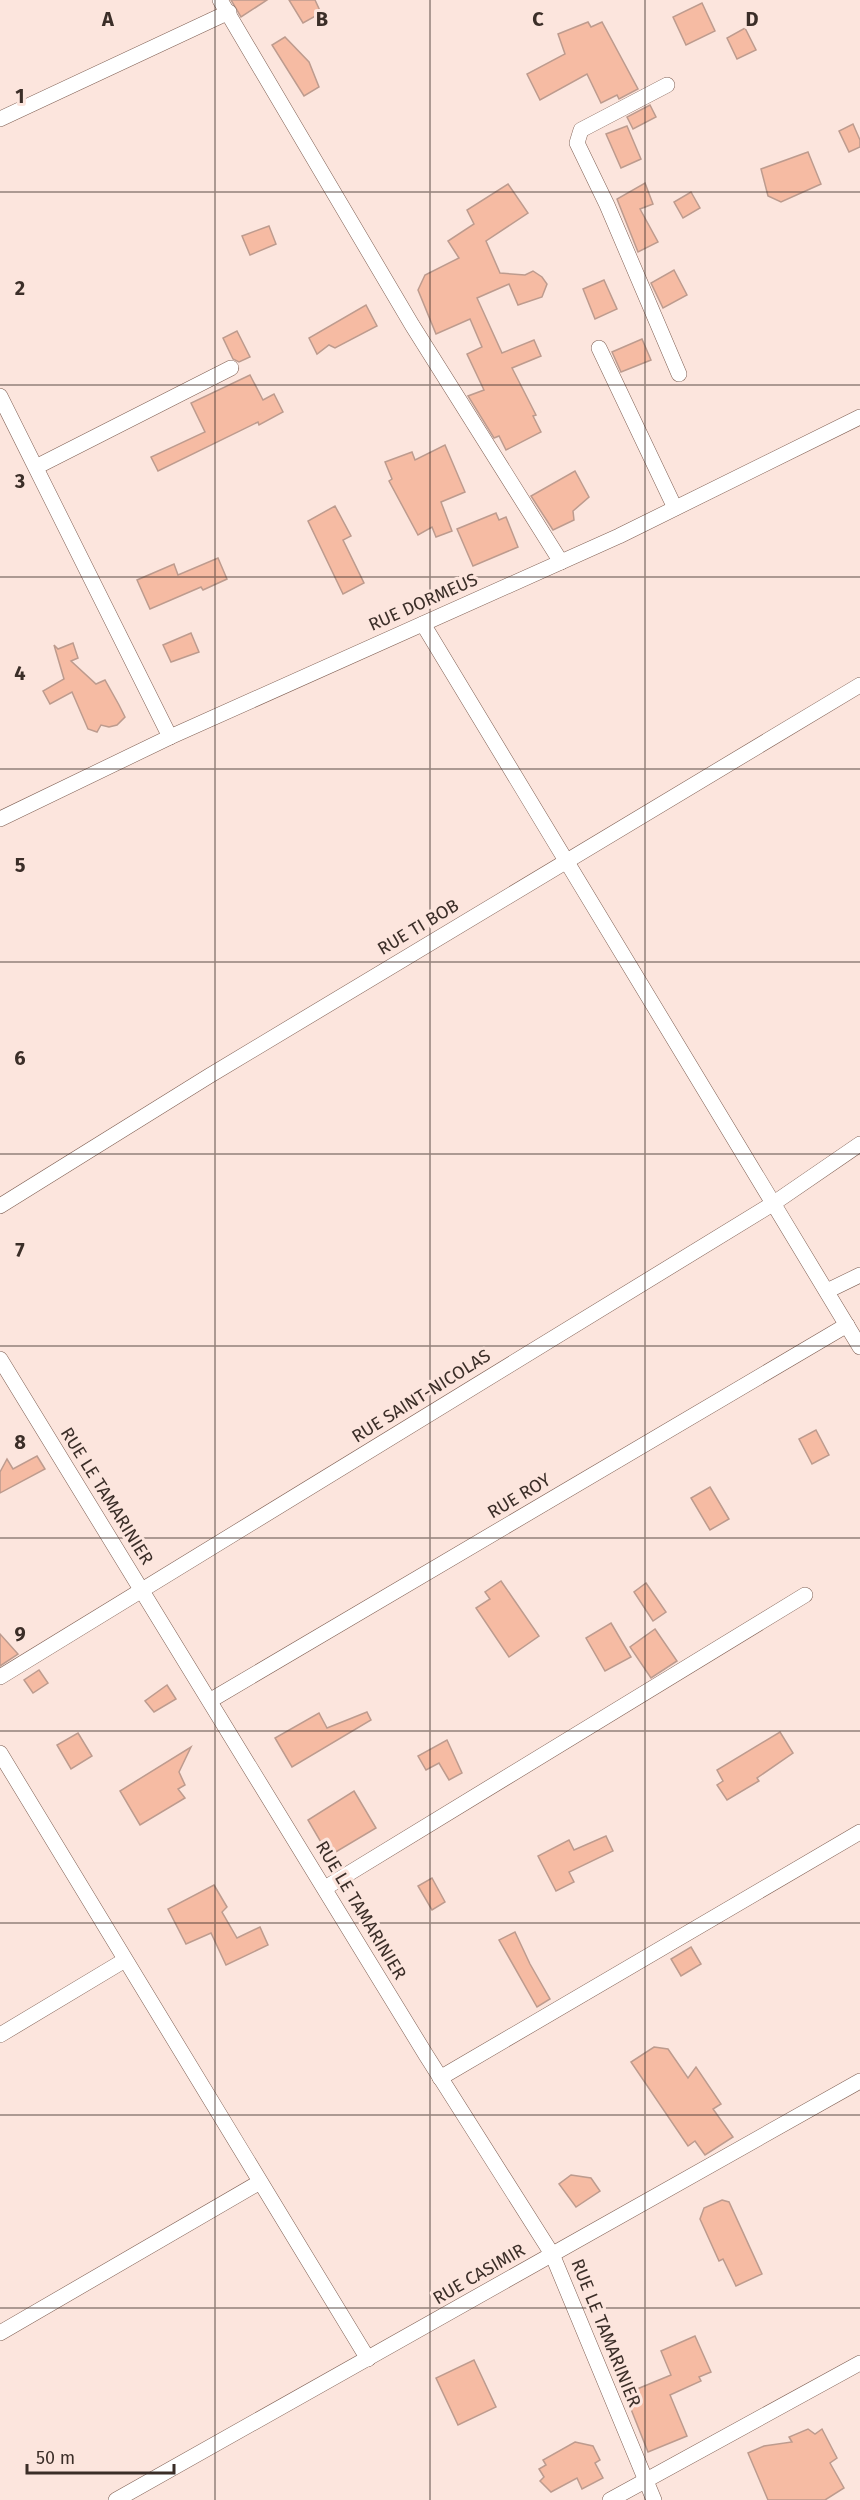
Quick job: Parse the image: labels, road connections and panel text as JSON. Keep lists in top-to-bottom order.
{
  "streets": {
    "street": [
      "RUE DORMEUS",
      "RUE TI BOB",
      "RUE SAINT-NICOLAS",
      "RUE LE TAMARINIER",
      "RUE ROY",
      "RUE CASIMIR"
    ]
  },
  "crossings": [
    ["RUE SAINT-NICOLAS", "RUE LE TAMARINIER"],
    ["RUE LE TAMARINIER", "RUE ROY"],
    ["RUE LE TAMARINIER", "RUE CASIMIR"]
  ],
  "scale_bar": "50 m",
  "grid": {
    "columns": [
      "A",
      "B",
      "C",
      "D"
    ],
    "rows": [
      "1",
      "2",
      "3",
      "4",
      "5",
      "6",
      "7",
      "8",
      "9"
    ]
  }
}
